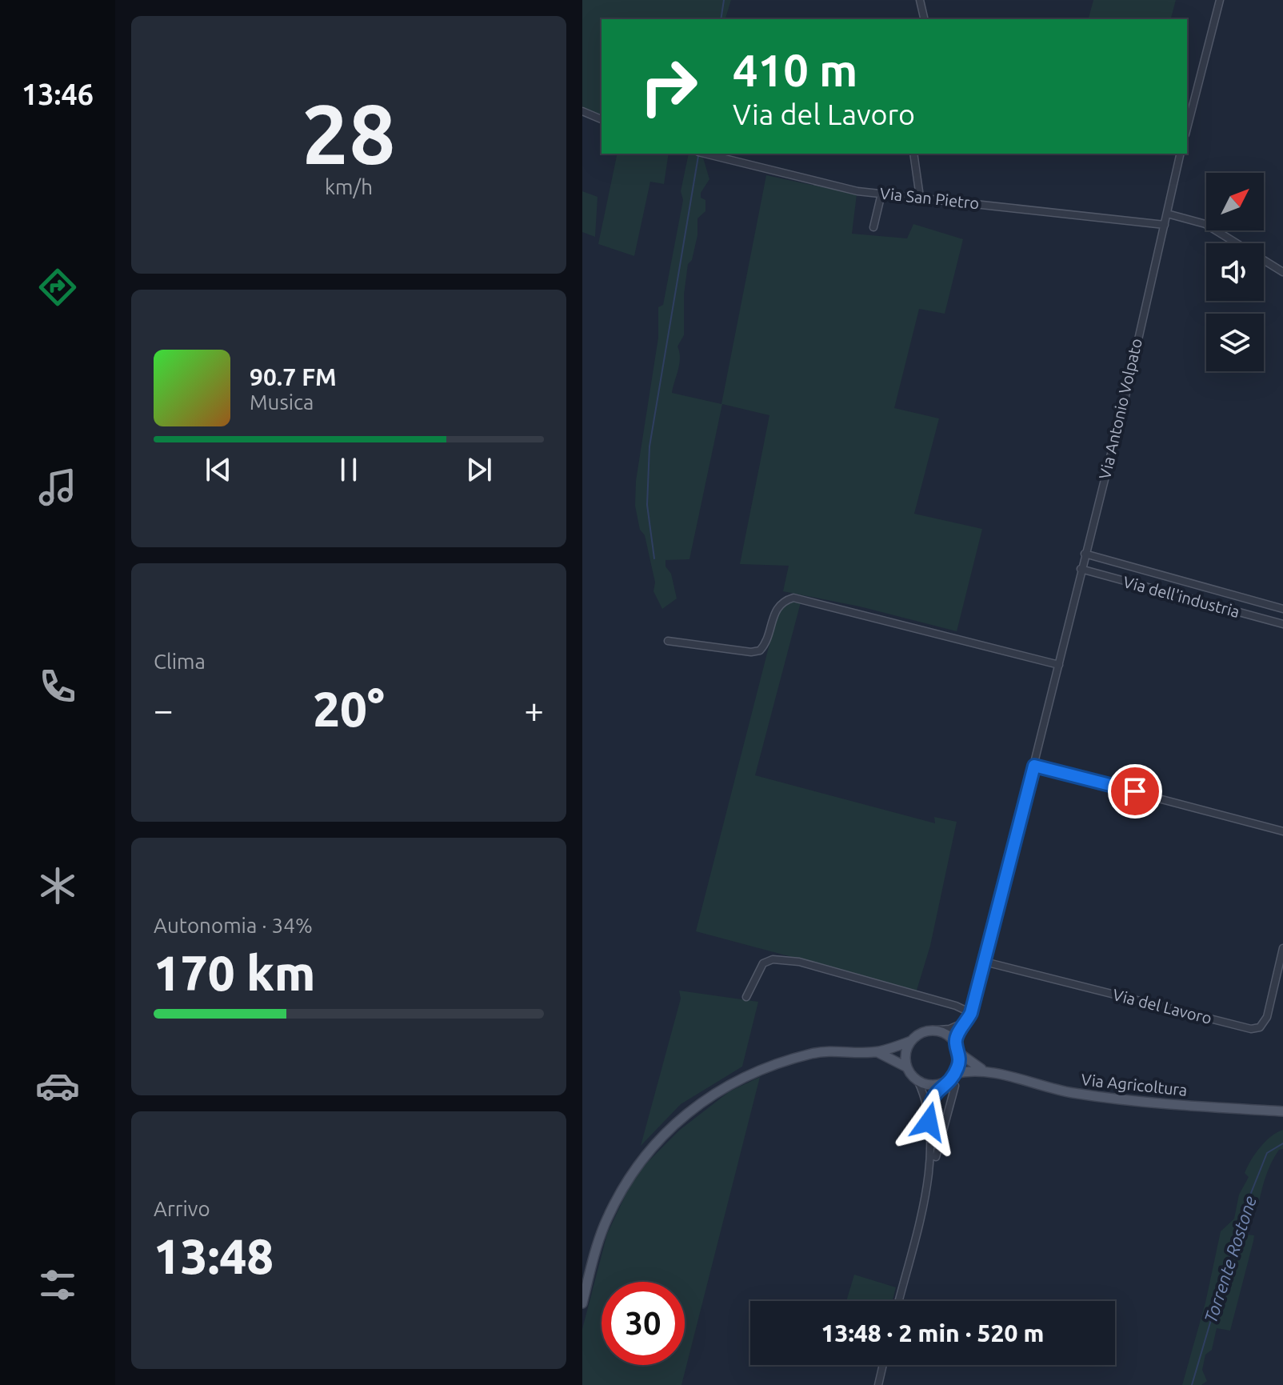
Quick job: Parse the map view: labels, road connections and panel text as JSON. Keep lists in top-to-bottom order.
{
  "streets": {
    "main road": ["Via Agricoltura"],
    "street": [
      "Via San Pietro",
      "Via Antonio Volpato",
      "Via dell'industria",
      "Via del Lavoro"
    ]
  },
  "crossings": [
    ["Via San Pietro", "Via Antonio Volpato"],
    ["Via Antonio Volpato", "Via dell'industria"],
    ["Via Antonio Volpato", "Via del Lavoro"],
    ["Via Antonio Volpato", "Via Agricoltura"]
  ],
  "water": ["Torrente Rostone"],
  "north": "top right",
  "page": {
    "tabs": "13:46",
    "tile": [
      ["28", "km/h"],
      "Clima",
      ["Autonomia · 34%", "170 km"],
      ["Arrivo", "13:48"]
    ],
    "turn": ["410 m", "Via del Lavoro"],
    "song": ["90.7 FM", "Musica"],
    "heat": ["−", "20°", "+"],
    "limit": "30",
    "trip": "13:48 · 2 min · 520 m"
  }
}
